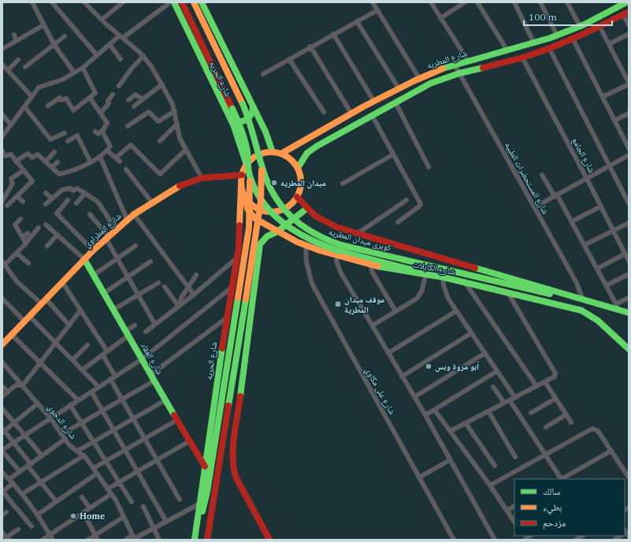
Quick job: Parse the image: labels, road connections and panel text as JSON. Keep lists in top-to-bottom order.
{
  "streets": {
    "main road": [
      "شارع المطريه",
      "شارع الحريه",
      "شارع المطراوي",
      "كوبرى ميدان المطريه",
      "شارع الكابلات",
      "شارع العقاد"
    ],
    "street": [
      "شارع الجامع",
      "شارع المستحضرات الطبيه",
      "شارع على مكاوي",
      "شارع الدجوي"
    ]
  },
  "crossings": [
    ["شارع المطريه", "شارع الحريه"],
    ["شارع المطريه", "شارع الجامع"],
    ["شارع المطريه", "شارع المستحضرات الطبيه"],
    ["شارع المطريه", "شارع المطراوي"],
    ["شارع المطريه", "شارع الكابلات"],
    ["شارع الحريه", "شارع المطراوي"],
    ["شارع الحريه", "شارع الكابلات"],
    ["شارع الحريه", "شارع العقاد"],
    ["شارع المستحضرات الطبيه", "شارع الكابلات"],
    ["شارع المطراوي", "شارع الكابلات"],
    ["شارع المطراوي", "شارع العقاد"],
    ["كوبرى ميدان المطريه", "شارع الكابلات"],
    ["شارع الكابلات", "شارع على مكاوي"]
  ],
  "places": {
    "other": ["ميدان المطريه", "أبو مروة وبس", "Home"],
    "transit": ["موقف ميدان المطرية"]
  },
  "legend": ["سالك", "بطيء", "مزدحم"],
  "scale_bar": "100 m"
}
